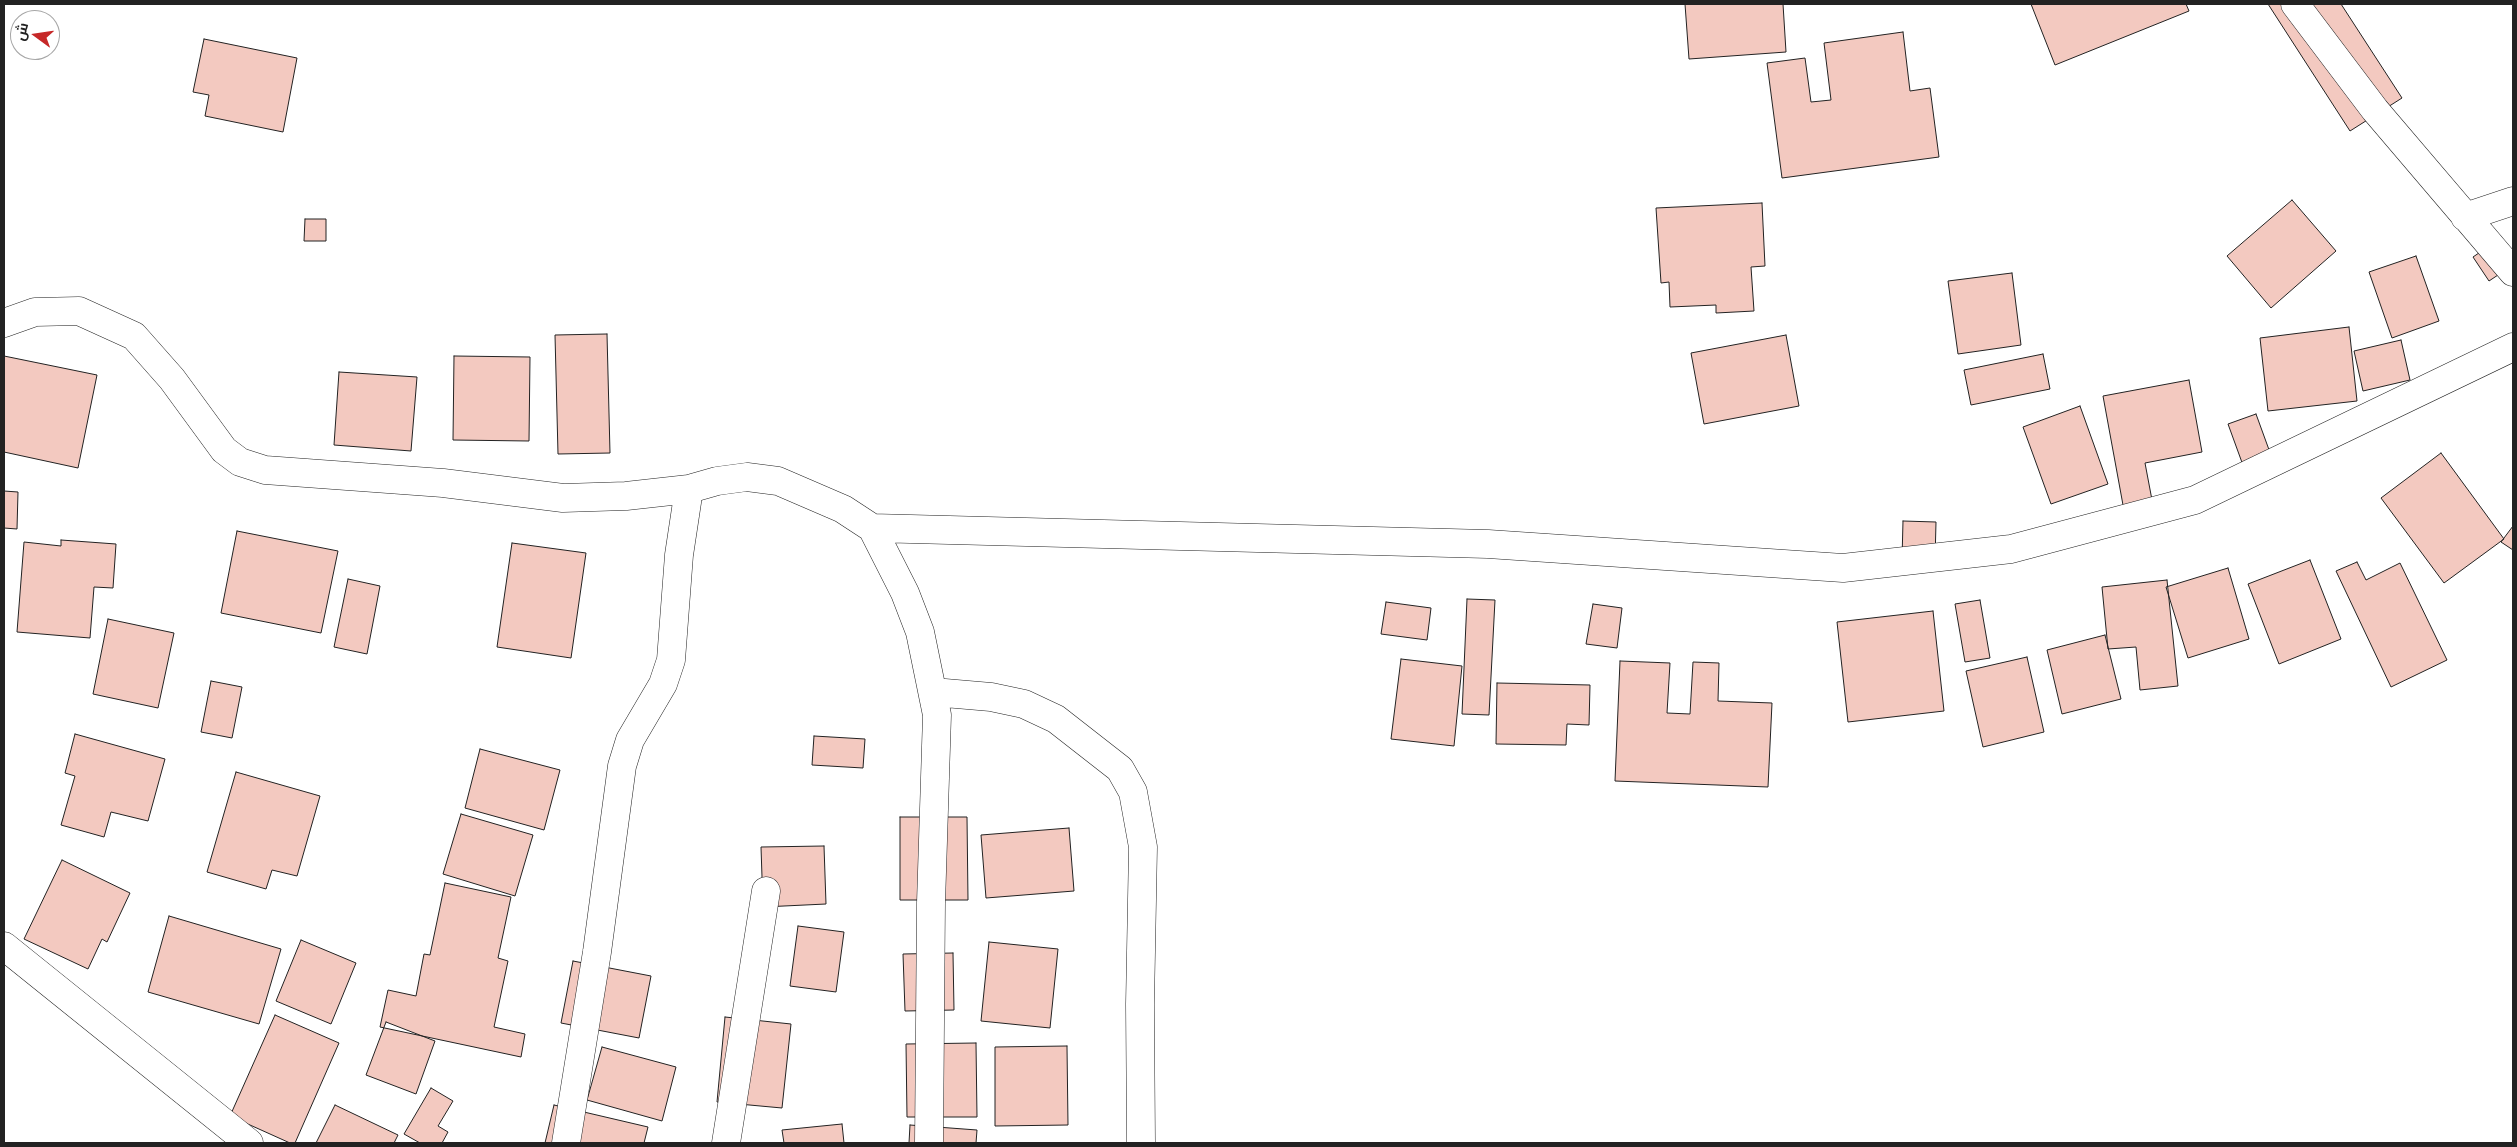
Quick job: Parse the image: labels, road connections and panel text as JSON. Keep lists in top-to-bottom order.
{
  "north": "left"
}
